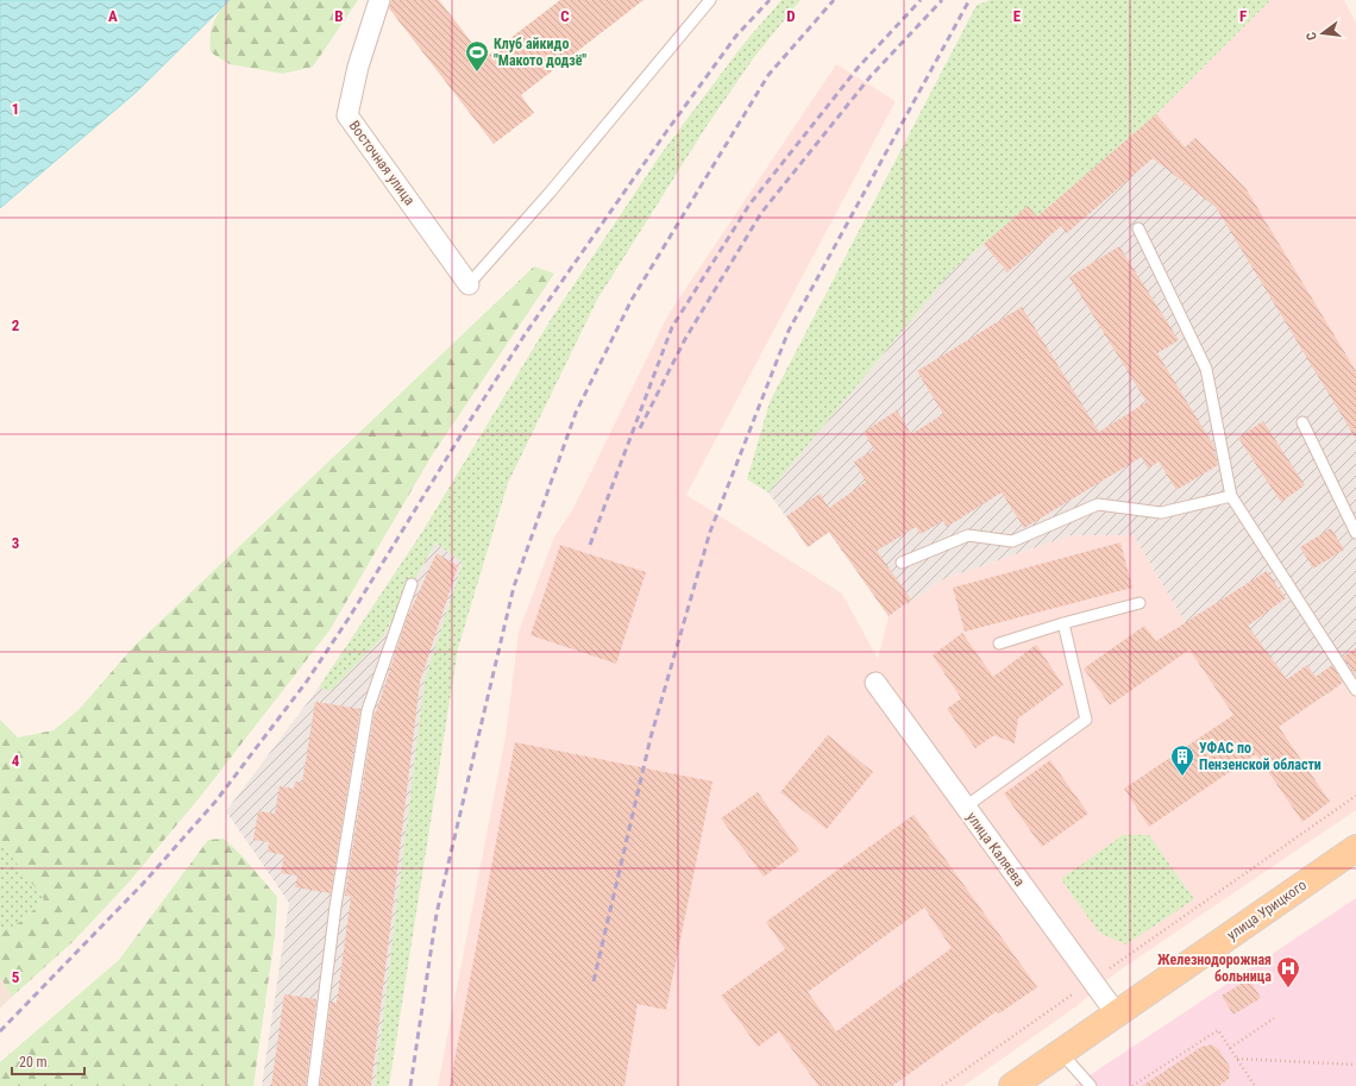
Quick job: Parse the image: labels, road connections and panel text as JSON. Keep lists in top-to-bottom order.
{
  "streets": {
    "main road": ["улица Урицкого"],
    "street": ["Восточная улица", "улица Каляева"]
  },
  "crossings": [
    ["улица Каляева", "улица Урицкого"]
  ],
  "places": {
    "sports": ["Клуб айкидо \"Макото додзё\""],
    "building": ["УФАС по Пензенской области"],
    "hospital": ["Железнодорожная больница"]
  },
  "scale_bar": "20 m",
  "north": "left",
  "grid": {
    "columns": [
      "A",
      "B",
      "C",
      "D",
      "E",
      "F"
    ],
    "rows": [
      "1",
      "2",
      "3",
      "4",
      "5"
    ]
  }
}
